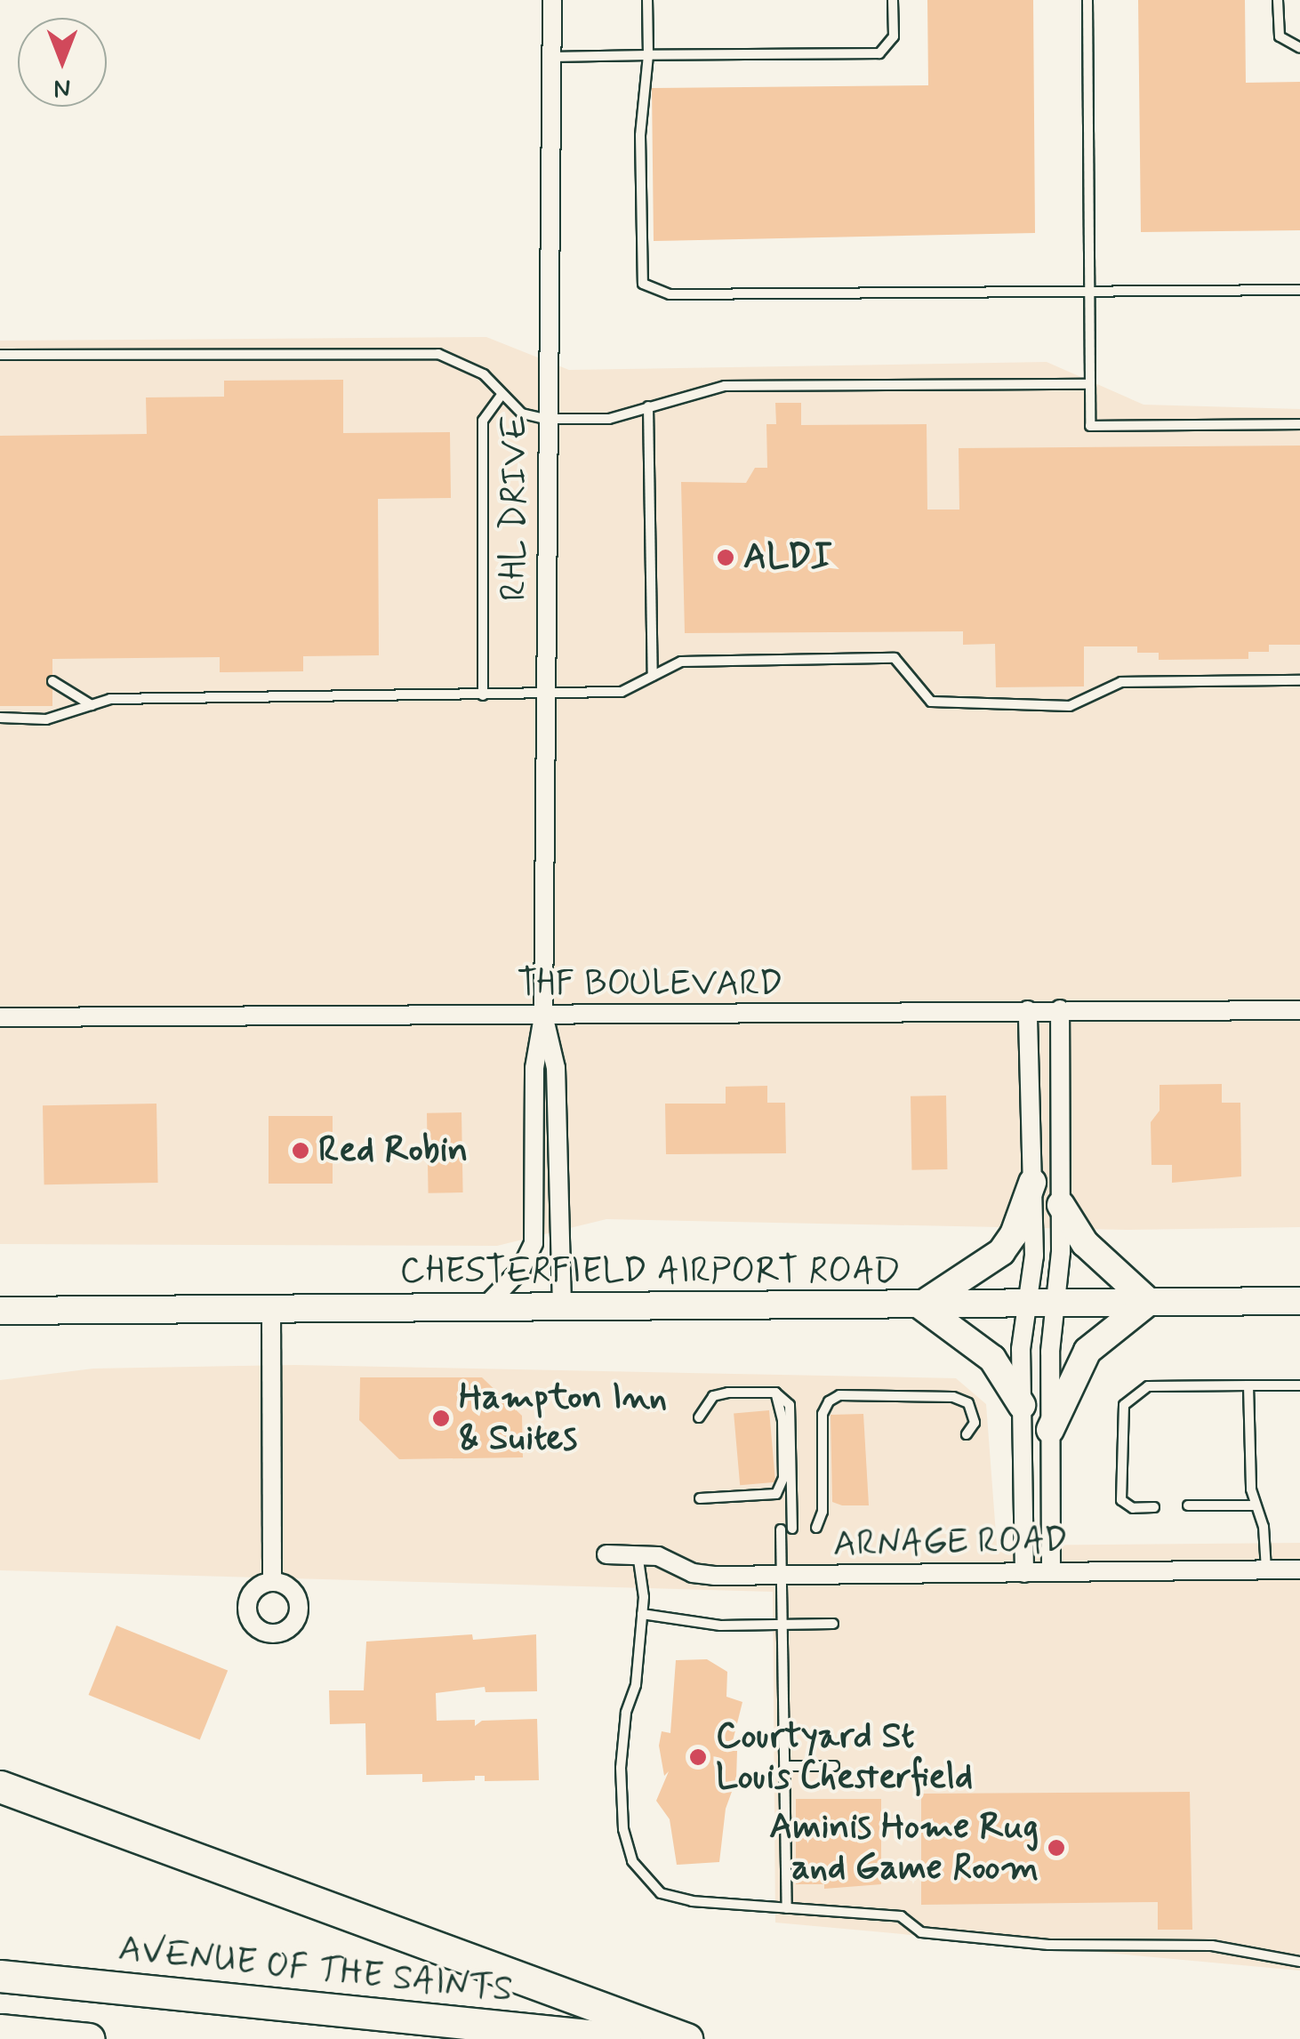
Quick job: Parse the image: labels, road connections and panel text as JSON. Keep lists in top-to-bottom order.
{
  "streets": {
    "highway": ["AVENUE OF THE SAINTS"],
    "main road": ["CHESTERFIELD AIRPORT ROAD"],
    "street": ["RHL DRIVE", "THF BOULEVARD", "ARNAGE ROAD"]
  },
  "crossings": [
    ["RHL DRIVE", "THF BOULEVARD"],
    ["RHL DRIVE", "CHESTERFIELD AIRPORT ROAD"]
  ],
  "places": [
    "ALDI",
    "Red Robin",
    "Hampton Inn & Suites",
    "Courtyard St Louis Chesterfield",
    "Aminis Home Rug and Game Room"
  ],
  "north": "bottom"
}
